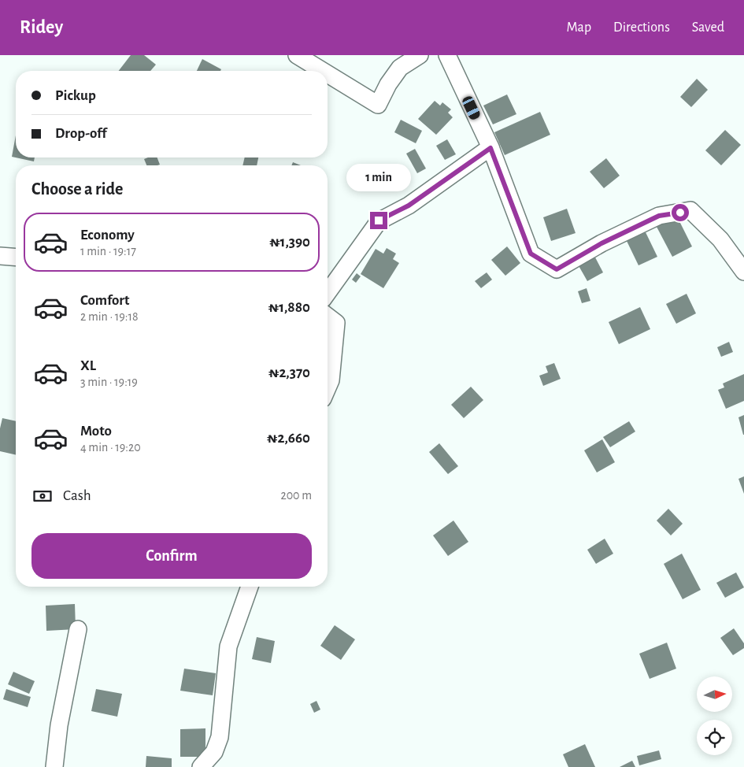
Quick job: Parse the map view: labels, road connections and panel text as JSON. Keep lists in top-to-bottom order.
{
  "north": "right",
  "page": {
    "header": "Ridey",
    "nav": ["Map", "Directions", "Saved"],
    "banner": ["Pickup", "Drop-off"],
    "bubble": "1 min",
    "heading": "Choose a ride",
    "list": [
      {
        "name": "Economy",
        "note": "1 min · 19:17",
        "value": "₦1,390"
      },
      {
        "name": "Comfort",
        "note": "2 min · 19:18",
        "value": "₦1,880"
      },
      {
        "name": "XL",
        "note": "3 min · 19:19",
        "value": "₦2,370"
      },
      {
        "name": "Moto",
        "note": "4 min · 19:20",
        "value": "₦2,660"
      }
    ],
    "pay": ["Cash", "200 m"],
    "buttons": "Confirm"
  }
}
